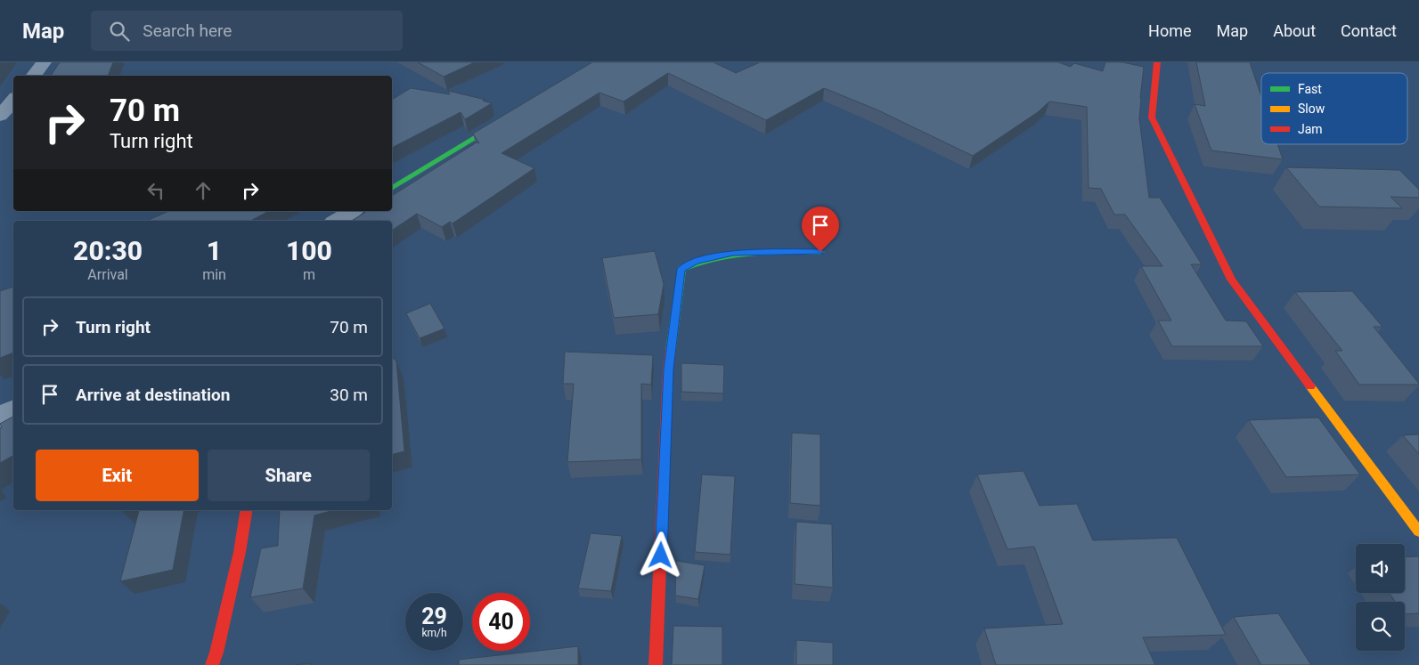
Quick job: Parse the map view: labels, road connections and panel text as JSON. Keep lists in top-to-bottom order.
{
  "legend": ["Fast", "Slow", "Jam"],
  "page": {
    "header": "Map",
    "search": "Search here",
    "nav": [
      "Home",
      "Map",
      "About",
      "Contact"
    ],
    "turn": ["70 m", "Turn right"],
    "eta": [
      "20:30",
      "Arrival",
      "1",
      "min",
      "100",
      "m"
    ],
    "list": [
      {
        "name": "Turn right",
        "value": "70 m"
      },
      {
        "name": "Arrive at destination",
        "value": "30 m"
      }
    ],
    "buttons": ["Exit", "Share"],
    "speed": "29 km/h",
    "limit": "40"
  }
}
